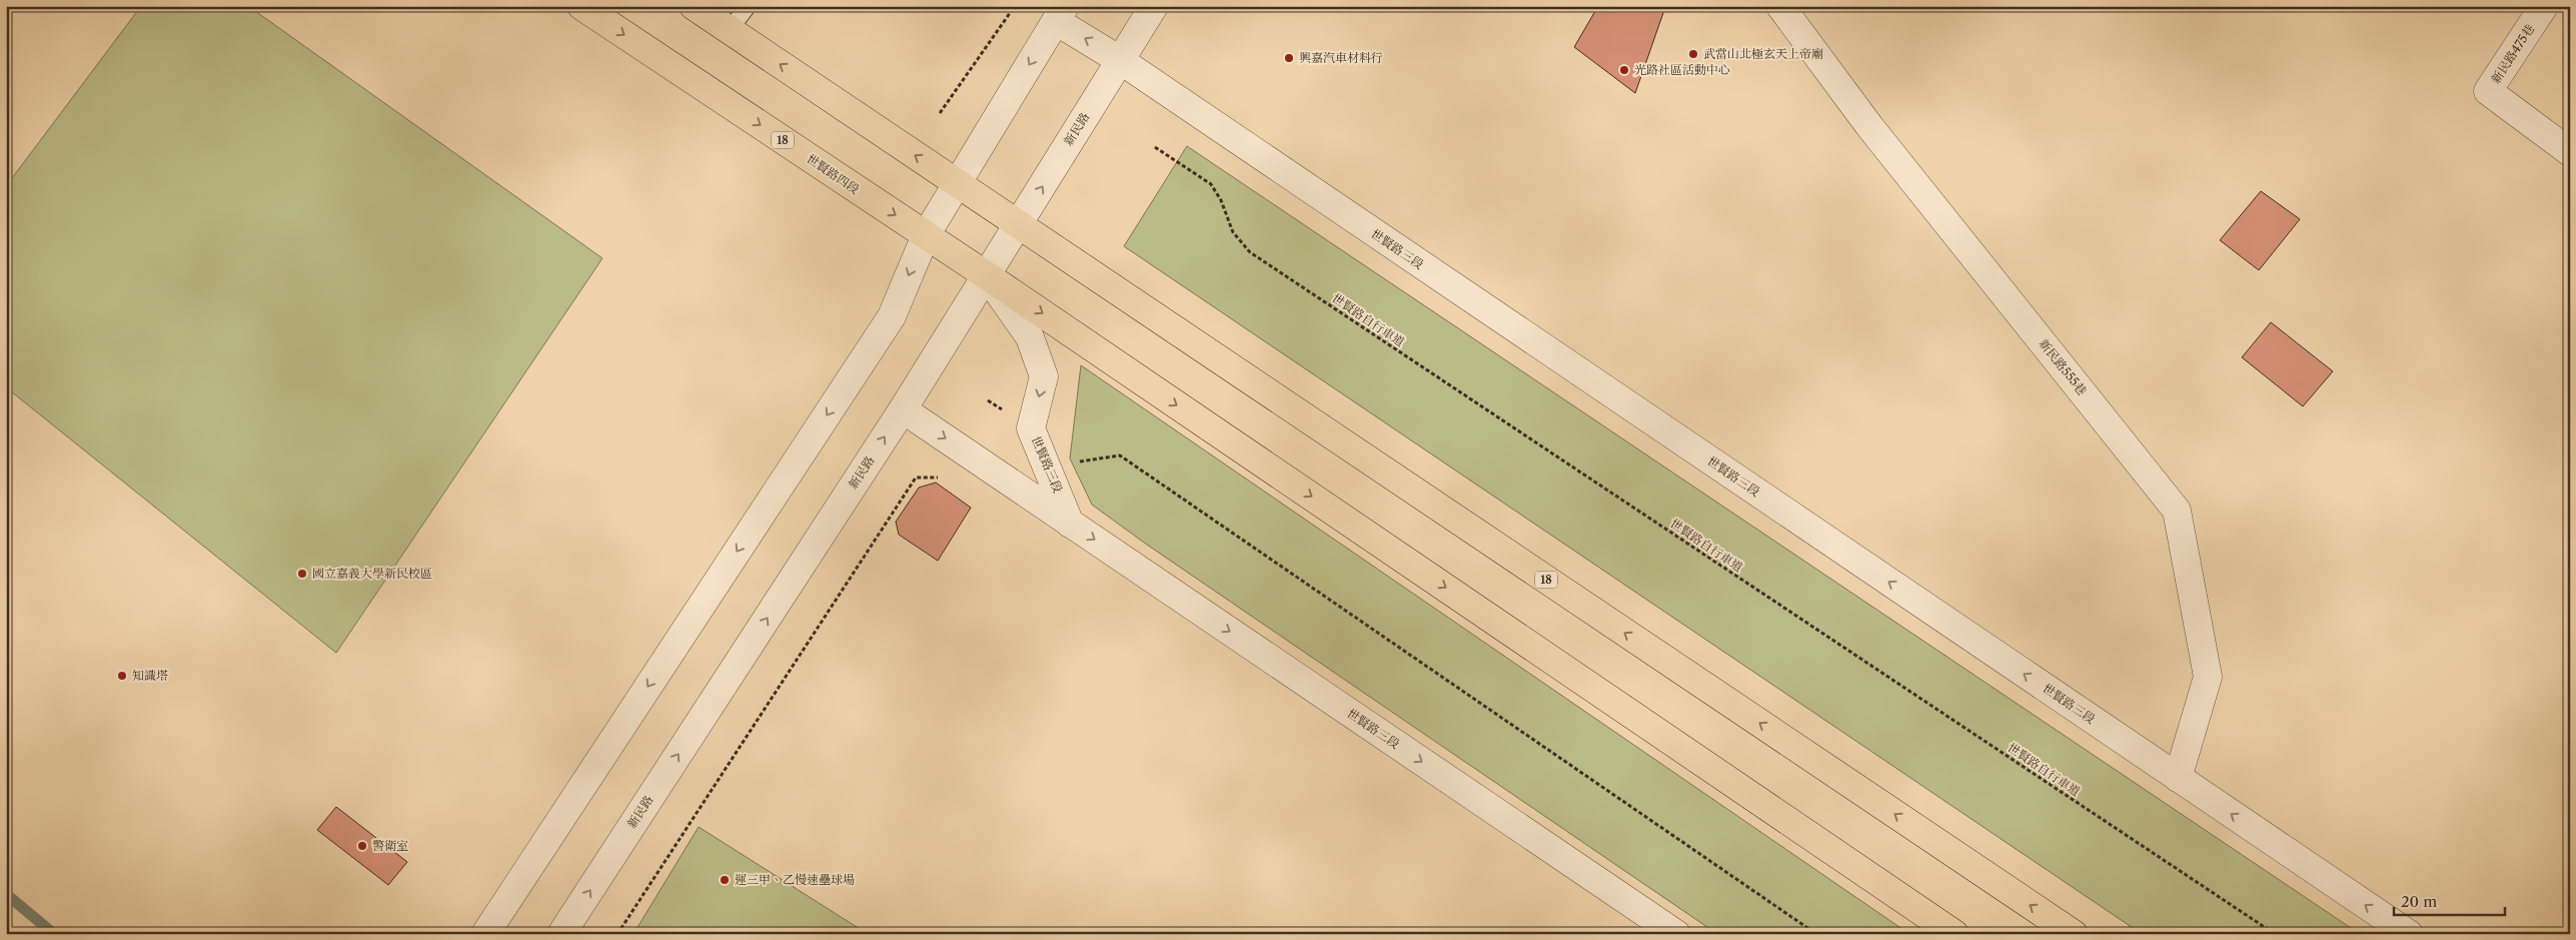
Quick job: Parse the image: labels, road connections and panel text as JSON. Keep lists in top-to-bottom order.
{
  "streets": {
    "main road": ["18", "世賢路四段"],
    "street": [
      "新民路475巷",
      "新民路",
      "世賢路三段",
      "新民路555巷"
    ],
    "path": ["世賢路自行車道"]
  },
  "crossings": [
    ["新民路", "18"],
    ["新民路", "世賢路四段"],
    ["新民路", "世賢路三段"],
    ["18", "世賢路四段"],
    ["18", "世賢路三段"],
    ["世賢路四段", "世賢路三段"],
    ["世賢路三段", "新民路555巷"]
  ],
  "places": [
    "武當山北極玄天上帝廟",
    "興嘉汽車材料行",
    "光路社區活動中心",
    "國立嘉義大學新民校區",
    "知識塔",
    "警衛室",
    "運三甲、乙慢速壘球場"
  ],
  "scale_bar": "20 m"
}
